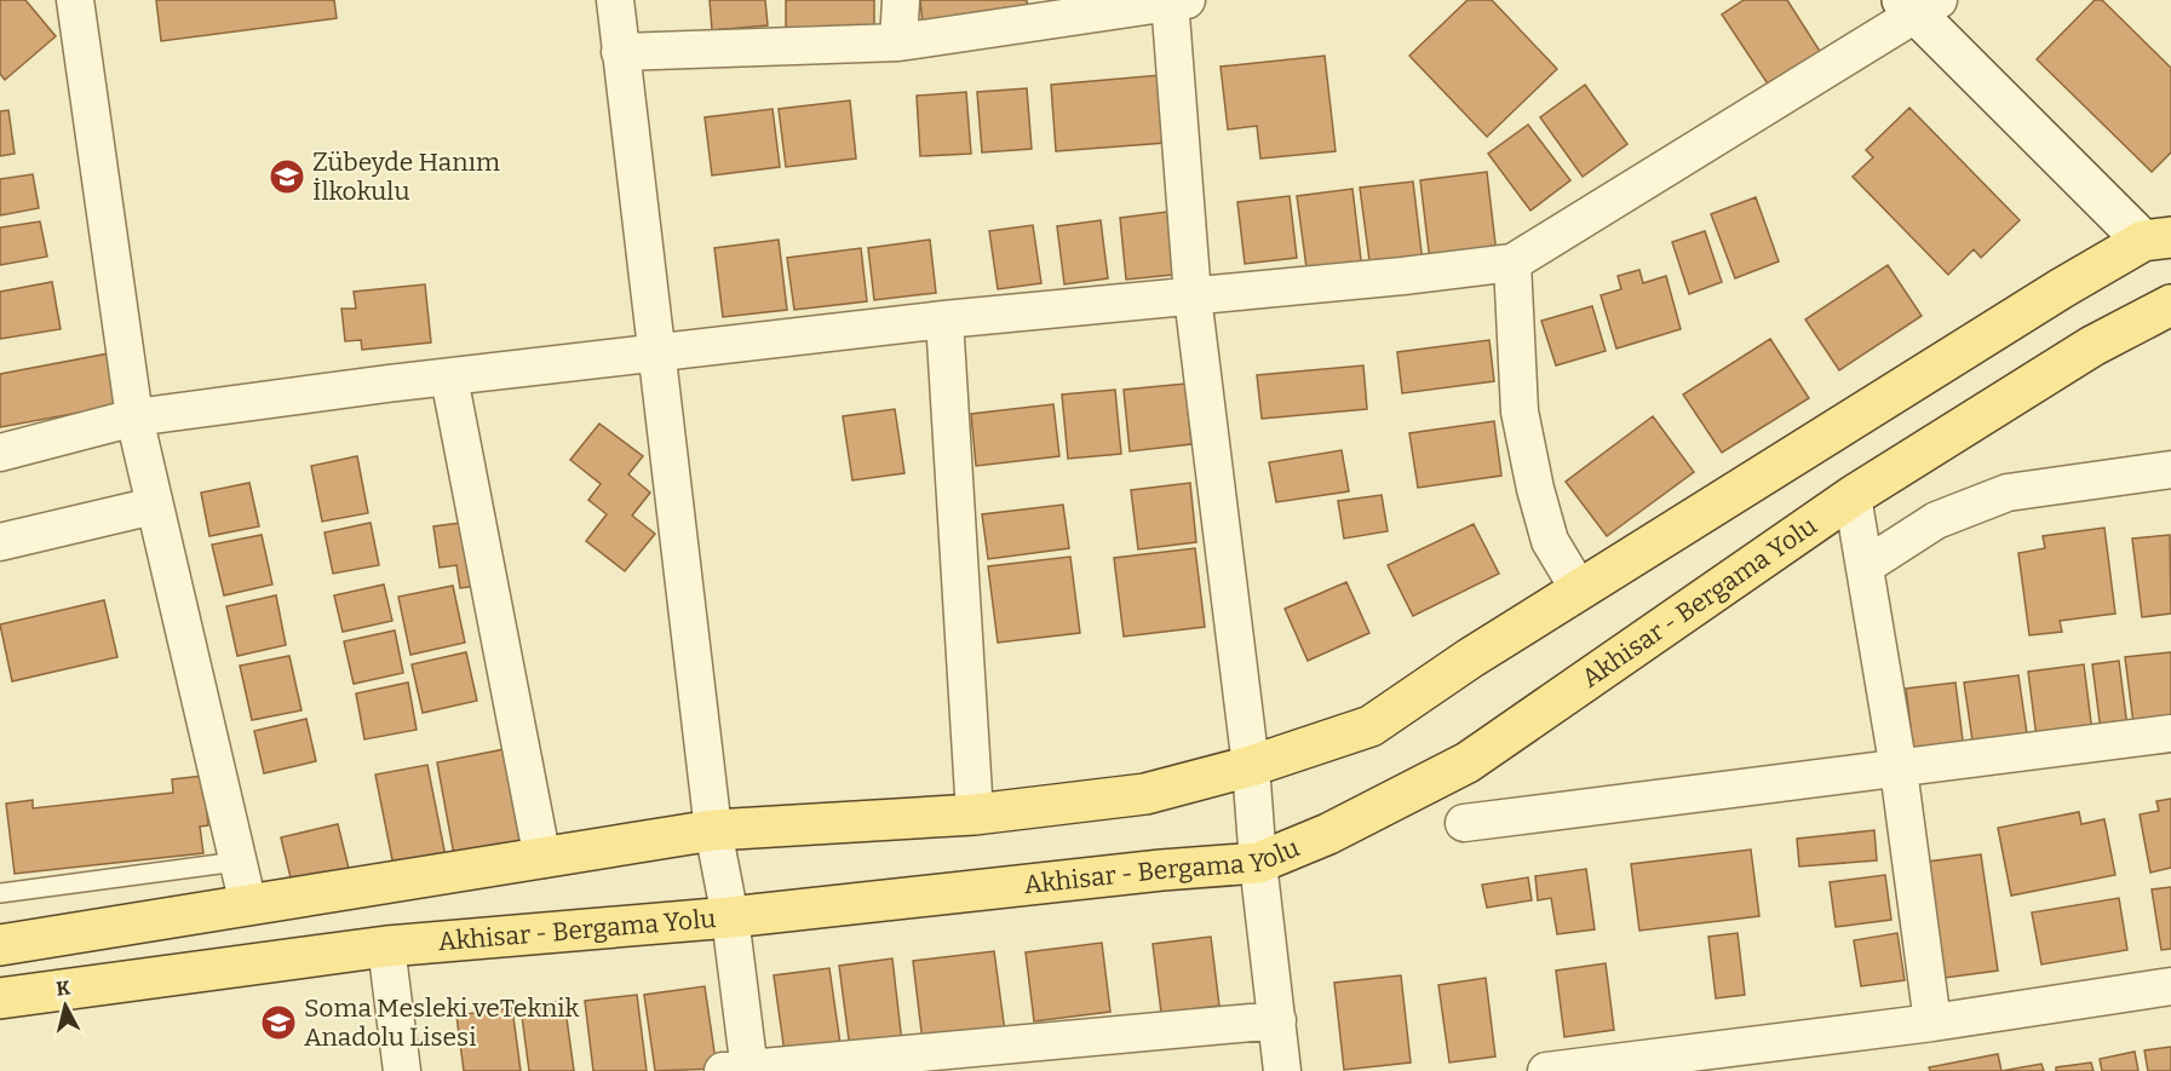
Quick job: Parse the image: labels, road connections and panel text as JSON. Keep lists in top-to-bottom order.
{
  "streets": {
    "main road": ["Akhisar - Bergama Yolu"]
  },
  "places": {
    "school or university": ["Zübeyde Hanım İlkokulu", "Soma Mesleki veTeknik Anadolu Lisesi"]
  },
  "north": "top"
}
